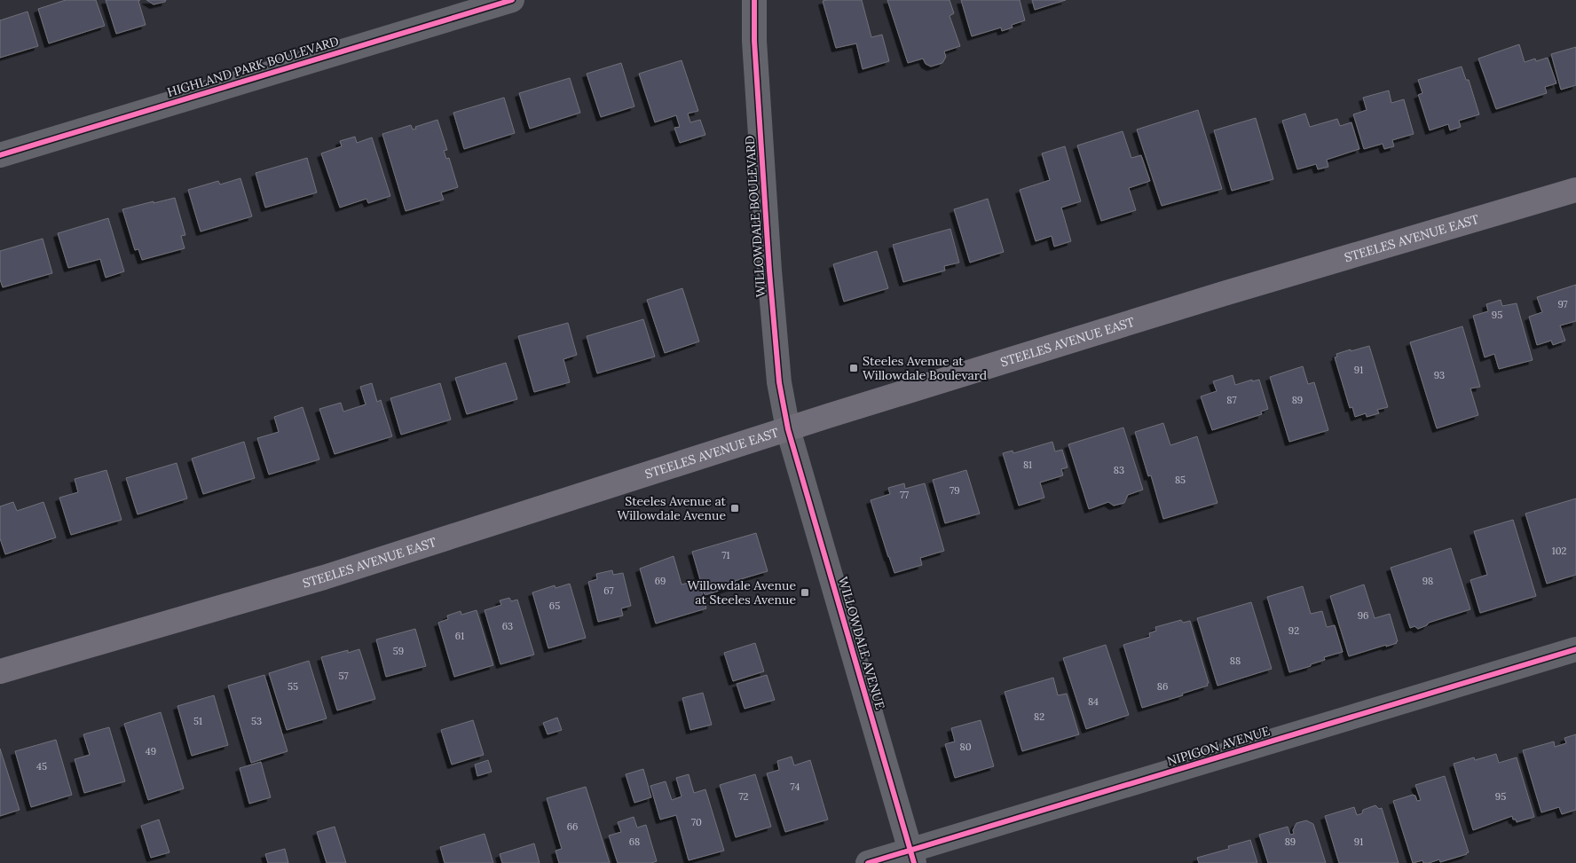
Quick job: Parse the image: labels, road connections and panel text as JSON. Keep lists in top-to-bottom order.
{
  "streets": {
    "main road": ["STEELES AVENUE EAST"],
    "street": [
      "HIGHLAND PARK BOULEVARD",
      "WILLOWDALE BOULEVARD",
      "WILLOWDALE AVENUE",
      "NIPIGON AVENUE"
    ]
  },
  "crossings": [
    ["WILLOWDALE BOULEVARD", "STEELES AVENUE EAST"],
    ["WILLOWDALE BOULEVARD", "WILLOWDALE AVENUE"],
    ["STEELES AVENUE EAST", "WILLOWDALE AVENUE"],
    ["WILLOWDALE AVENUE", "NIPIGON AVENUE"]
  ],
  "places": {
    "transit": ["Steeles Avenue at Willowdale Boulevard", "Steeles Avenue at Willowdale Avenue", "Willowdale Avenue at Steeles Avenue"]
  },
  "house_numbers": [
    "97",
    "95",
    "91",
    "93",
    "87",
    "89",
    "81",
    "83",
    "85",
    "79",
    "77",
    "102",
    "71",
    "69",
    "98",
    "67",
    "65",
    "96",
    "63",
    "92",
    "61",
    "59",
    "88",
    "57",
    "55",
    "86",
    "84",
    "82",
    "51",
    "53",
    "80",
    "49",
    "45",
    "74",
    "72",
    "95",
    "70",
    "66",
    "68",
    "89",
    "91"
  ]
}
